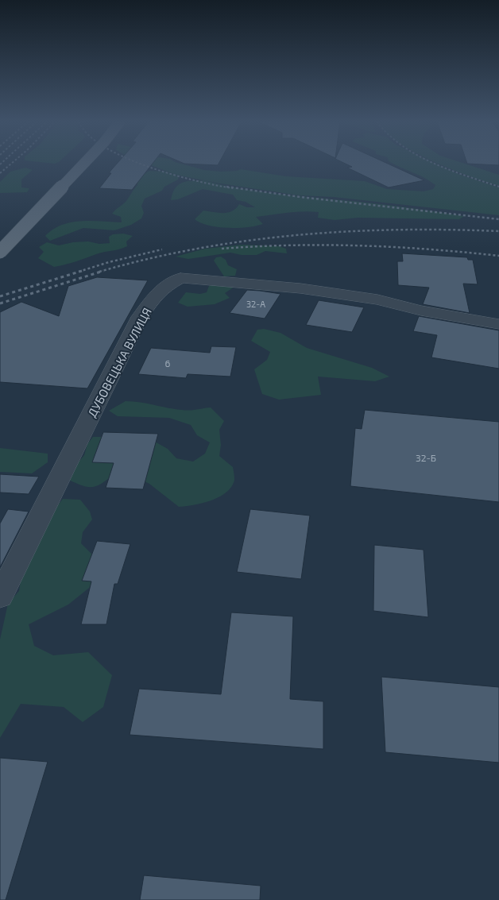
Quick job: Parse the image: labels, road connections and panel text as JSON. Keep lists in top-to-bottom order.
{
  "streets": {
    "street": ["ДУБОВЕЦЬКА ВУЛИЦЯ"]
  },
  "house_numbers": ["32-А", "6", "32-Б"]
}
